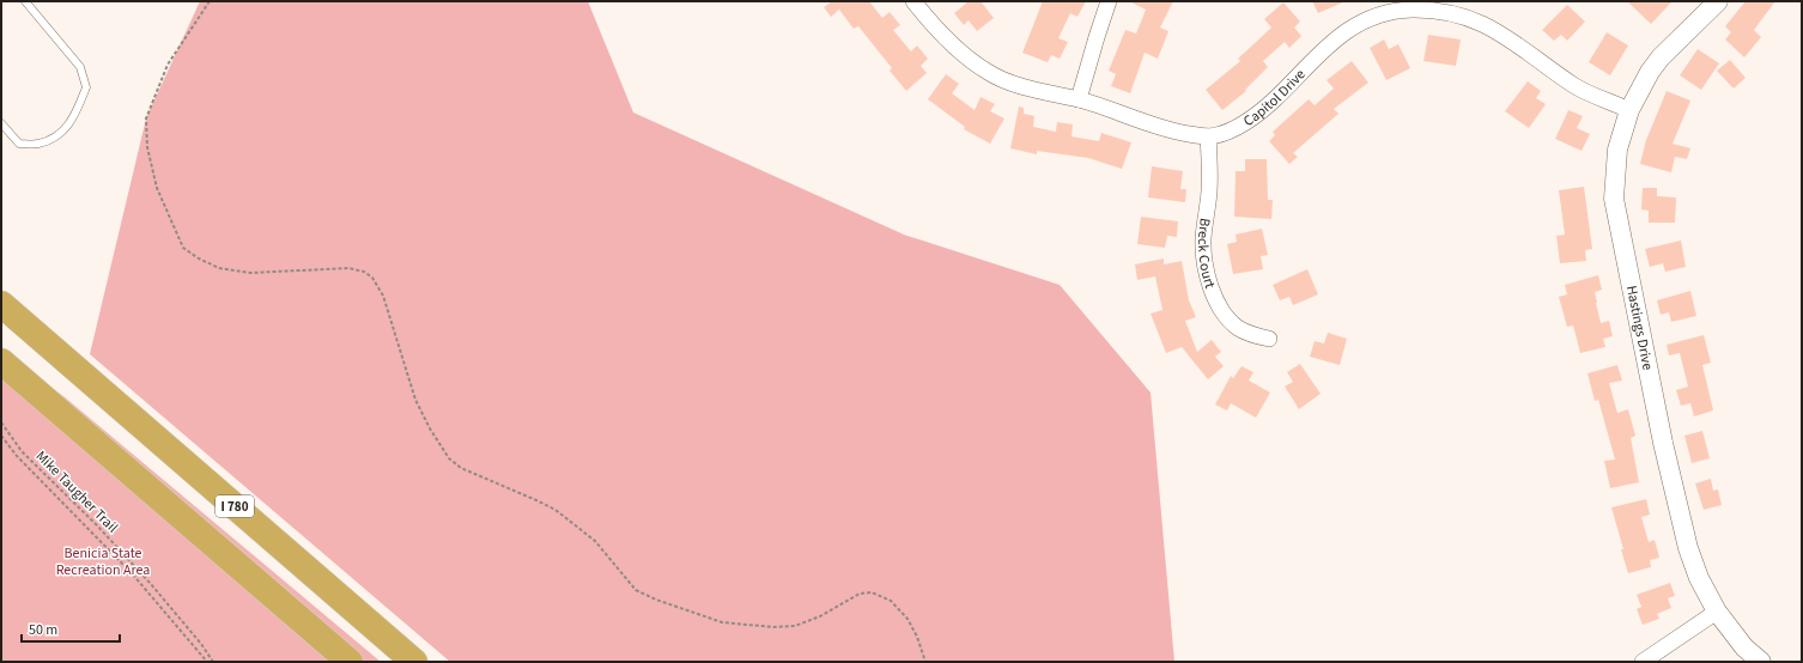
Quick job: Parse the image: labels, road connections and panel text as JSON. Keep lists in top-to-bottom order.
{
  "streets": {
    "highway": ["I 780"],
    "street": ["Capitol Drive", "Breck Court", "Hastings Drive"],
    "path": ["Mike Taugher Trail"]
  },
  "crossings": [
    ["Capitol Drive", "Breck Court"],
    ["Capitol Drive", "Hastings Drive"]
  ],
  "parks": ["Benicia State Recreation Area"],
  "scale_bar": "50 m"
}
